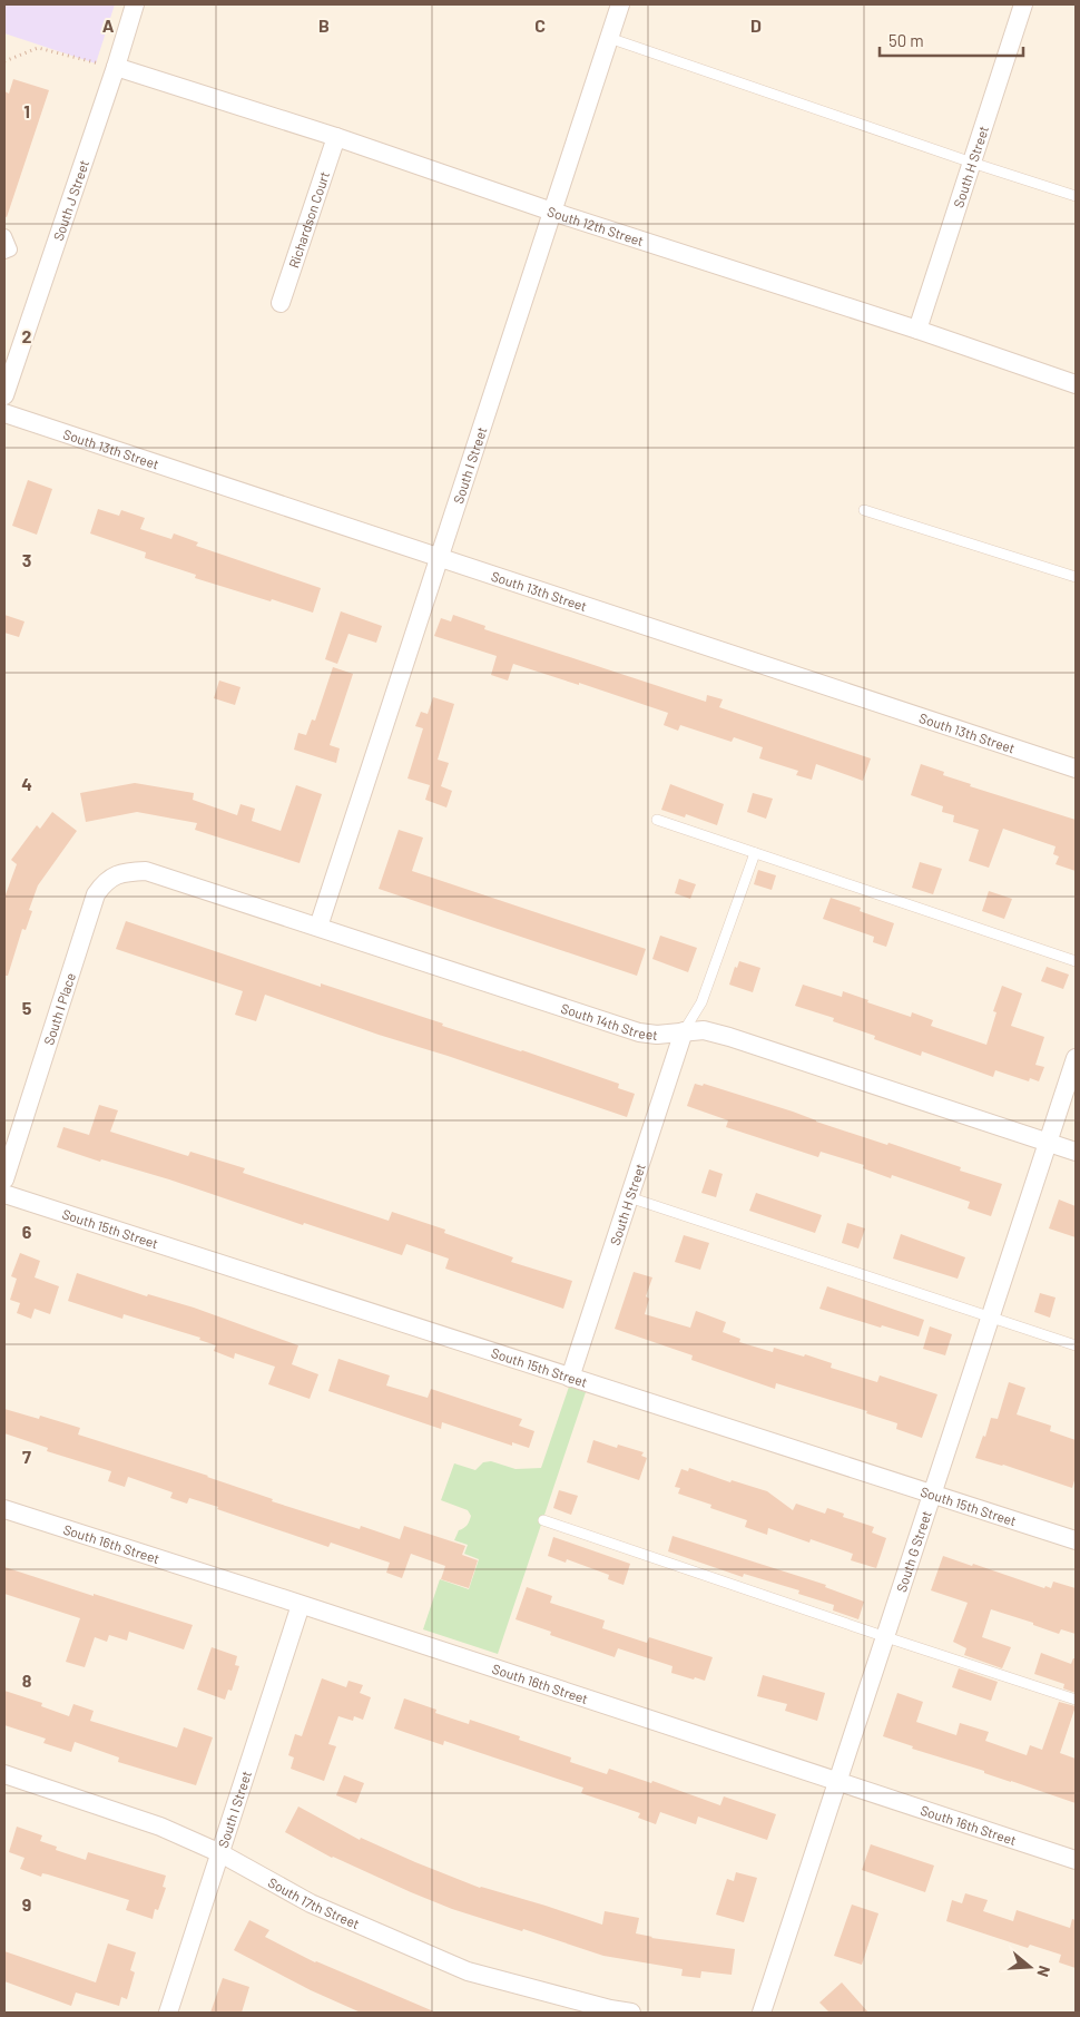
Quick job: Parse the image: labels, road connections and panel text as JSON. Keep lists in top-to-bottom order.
{
  "streets": {
    "street": [
      "South H Street",
      "South J Street",
      "Richardson Court",
      "South 12th Street",
      "South 13th Street",
      "South I Street",
      "South I Place",
      "South 14th Street",
      "South 15th Street",
      "South 16th Street",
      "South G Street",
      "South 17th Street"
    ]
  },
  "crossings": [
    ["South H Street", "South 12th Street"],
    ["South H Street", "South 14th Street"],
    ["South H Street", "South 15th Street"],
    ["South J Street", "South 12th Street"],
    ["Richardson Court", "South 12th Street"],
    ["South 12th Street", "South I Street"],
    ["South 13th Street", "South I Street"],
    ["South I Street", "South 14th Street"],
    ["South I Street", "South 16th Street"],
    ["South I Street", "South 17th Street"],
    ["South I Place", "South 14th Street"],
    ["South 14th Street", "South G Street"],
    ["South 15th Street", "South G Street"],
    ["South 16th Street", "South G Street"]
  ],
  "scale_bar": "50 m",
  "north": "right",
  "grid": {
    "columns": [
      "A",
      "B",
      "C",
      "D"
    ],
    "rows": [
      "1",
      "2",
      "3",
      "4",
      "5",
      "6",
      "7",
      "8",
      "9"
    ]
  }
}
